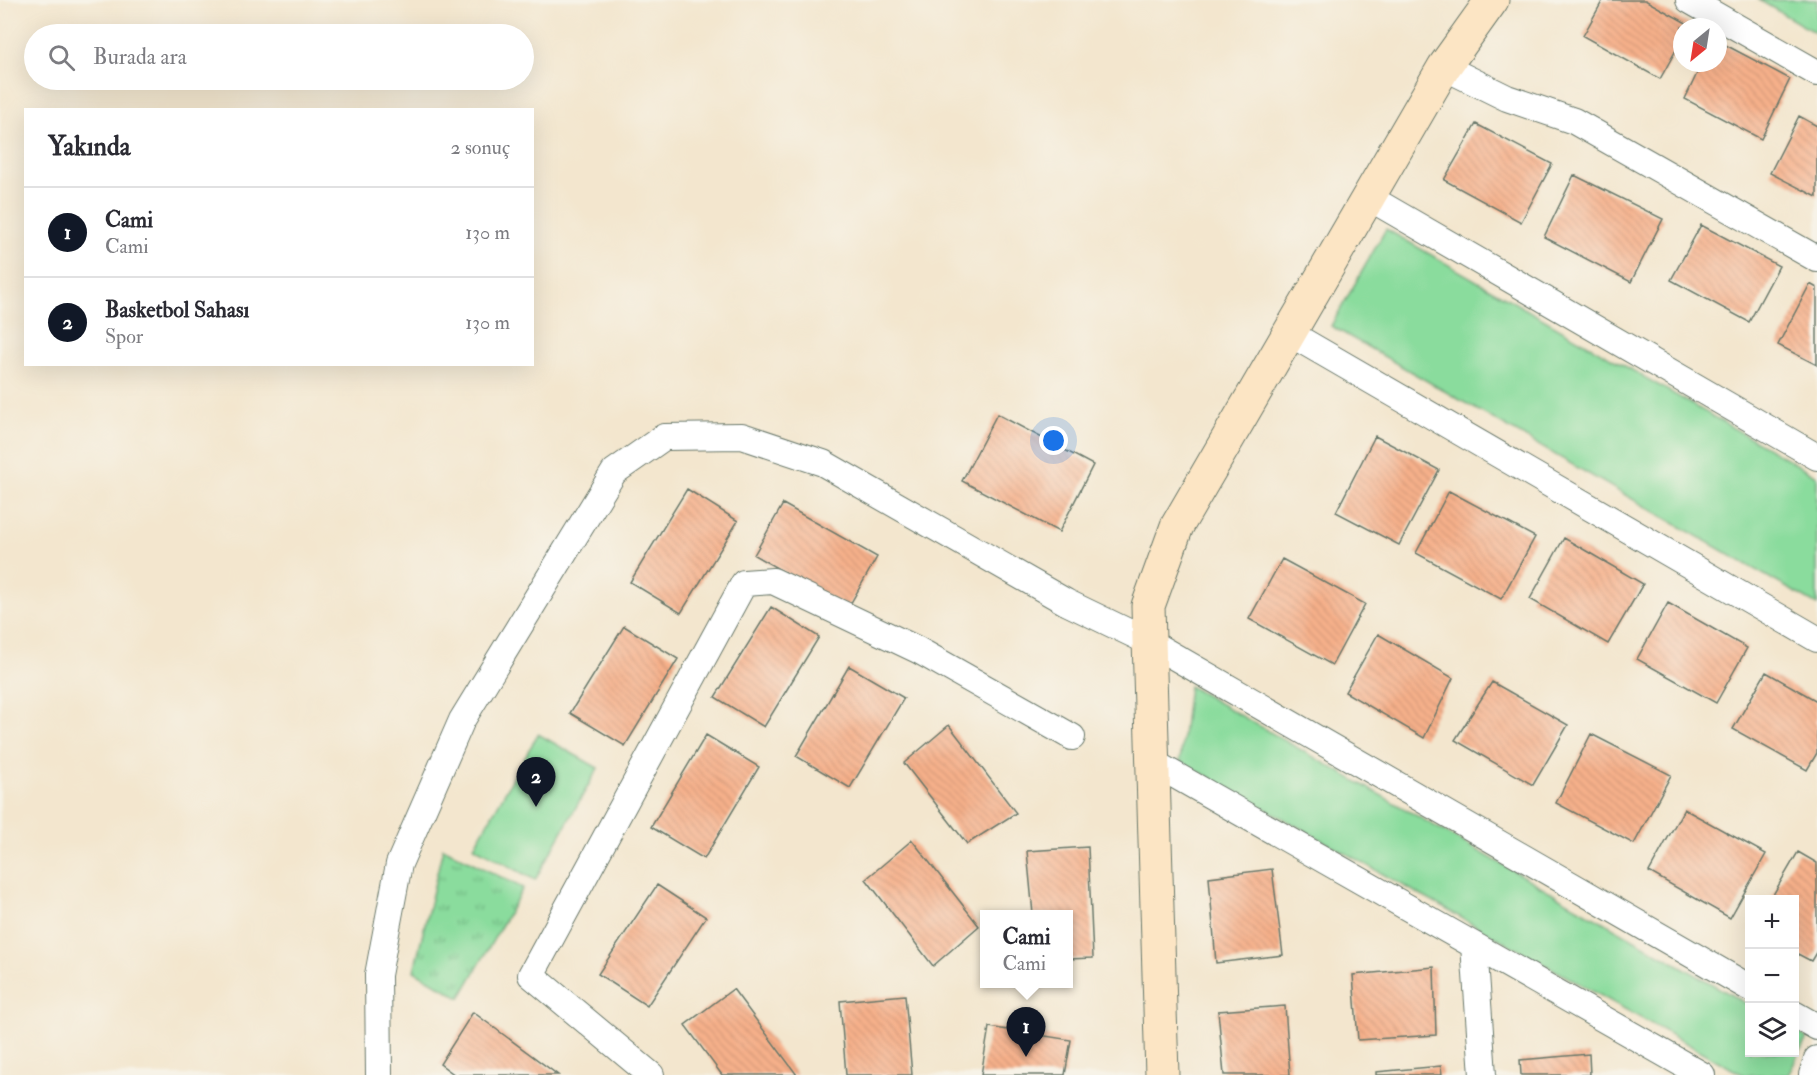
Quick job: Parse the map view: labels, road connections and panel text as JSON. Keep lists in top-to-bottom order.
{
  "north": "bottom left",
  "page": {
    "search": "Burada ara",
    "heading": ["Yakında", "2 sonuç"],
    "list": [
      {
        "mark": "1",
        "name": "Cami",
        "note": "Cami",
        "value": "130 m"
      },
      {
        "mark": "2",
        "name": "Basketbol Sahası",
        "note": "Spor",
        "value": "130 m"
      }
    ],
    "pins": ["2", "1"],
    "map_buttons": ["+", "−"],
    "popup": ["Cami", "Cami"]
  }
}
